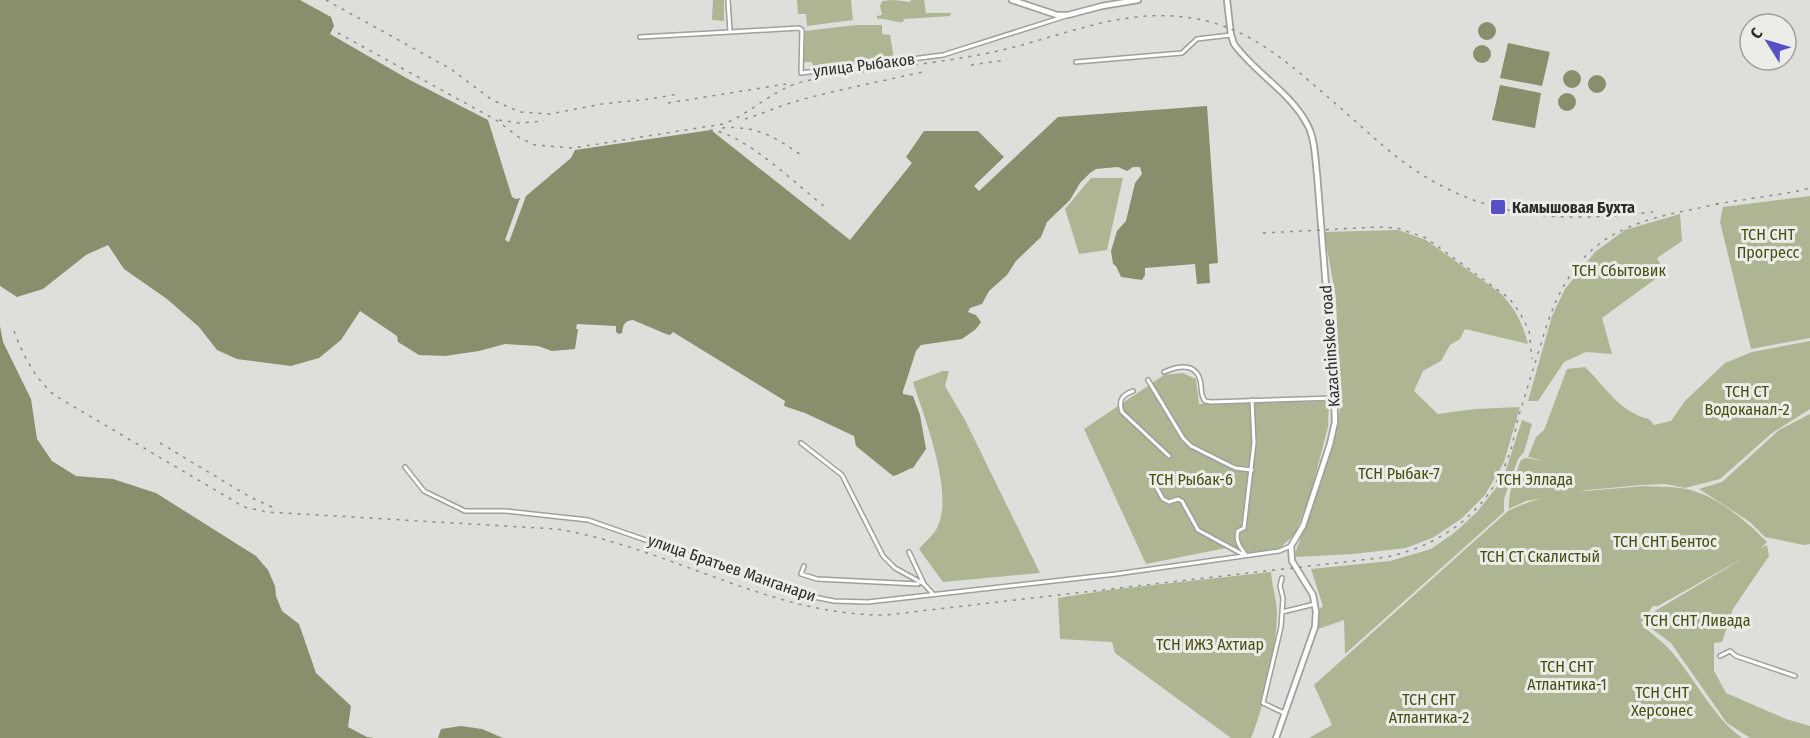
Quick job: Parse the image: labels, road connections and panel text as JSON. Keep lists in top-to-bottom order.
{
  "streets": {
    "main road": ["Kazachinskoe road"],
    "street": ["улица Рыбаков", "улица Братьев Манганари"]
  },
  "crossings": [
    ["Kazachinskoe road", "улица Братьев Манганари"]
  ],
  "parks": [
    "ТСН СНТ Прогресс",
    "ТСН Сбытовик",
    "ТСН СТ Водоканал-2",
    "ТСН Рыбак-7",
    "ТСН Рыбак-6",
    "ТСН Эллада",
    "ТСН СНТ Бентос",
    "ТСН СТ Скалистый",
    "ТСН СНТ Ливада",
    "ТСН ИЖЗ Ахтиар",
    "ТСН СНТ Атлантика-1",
    "ТСН СНТ Херсонес",
    "ТСН СНТ Атлантика-2"
  ],
  "places": {
    "transit": ["Камышовая Бухта"]
  },
  "north": "top left"
}
